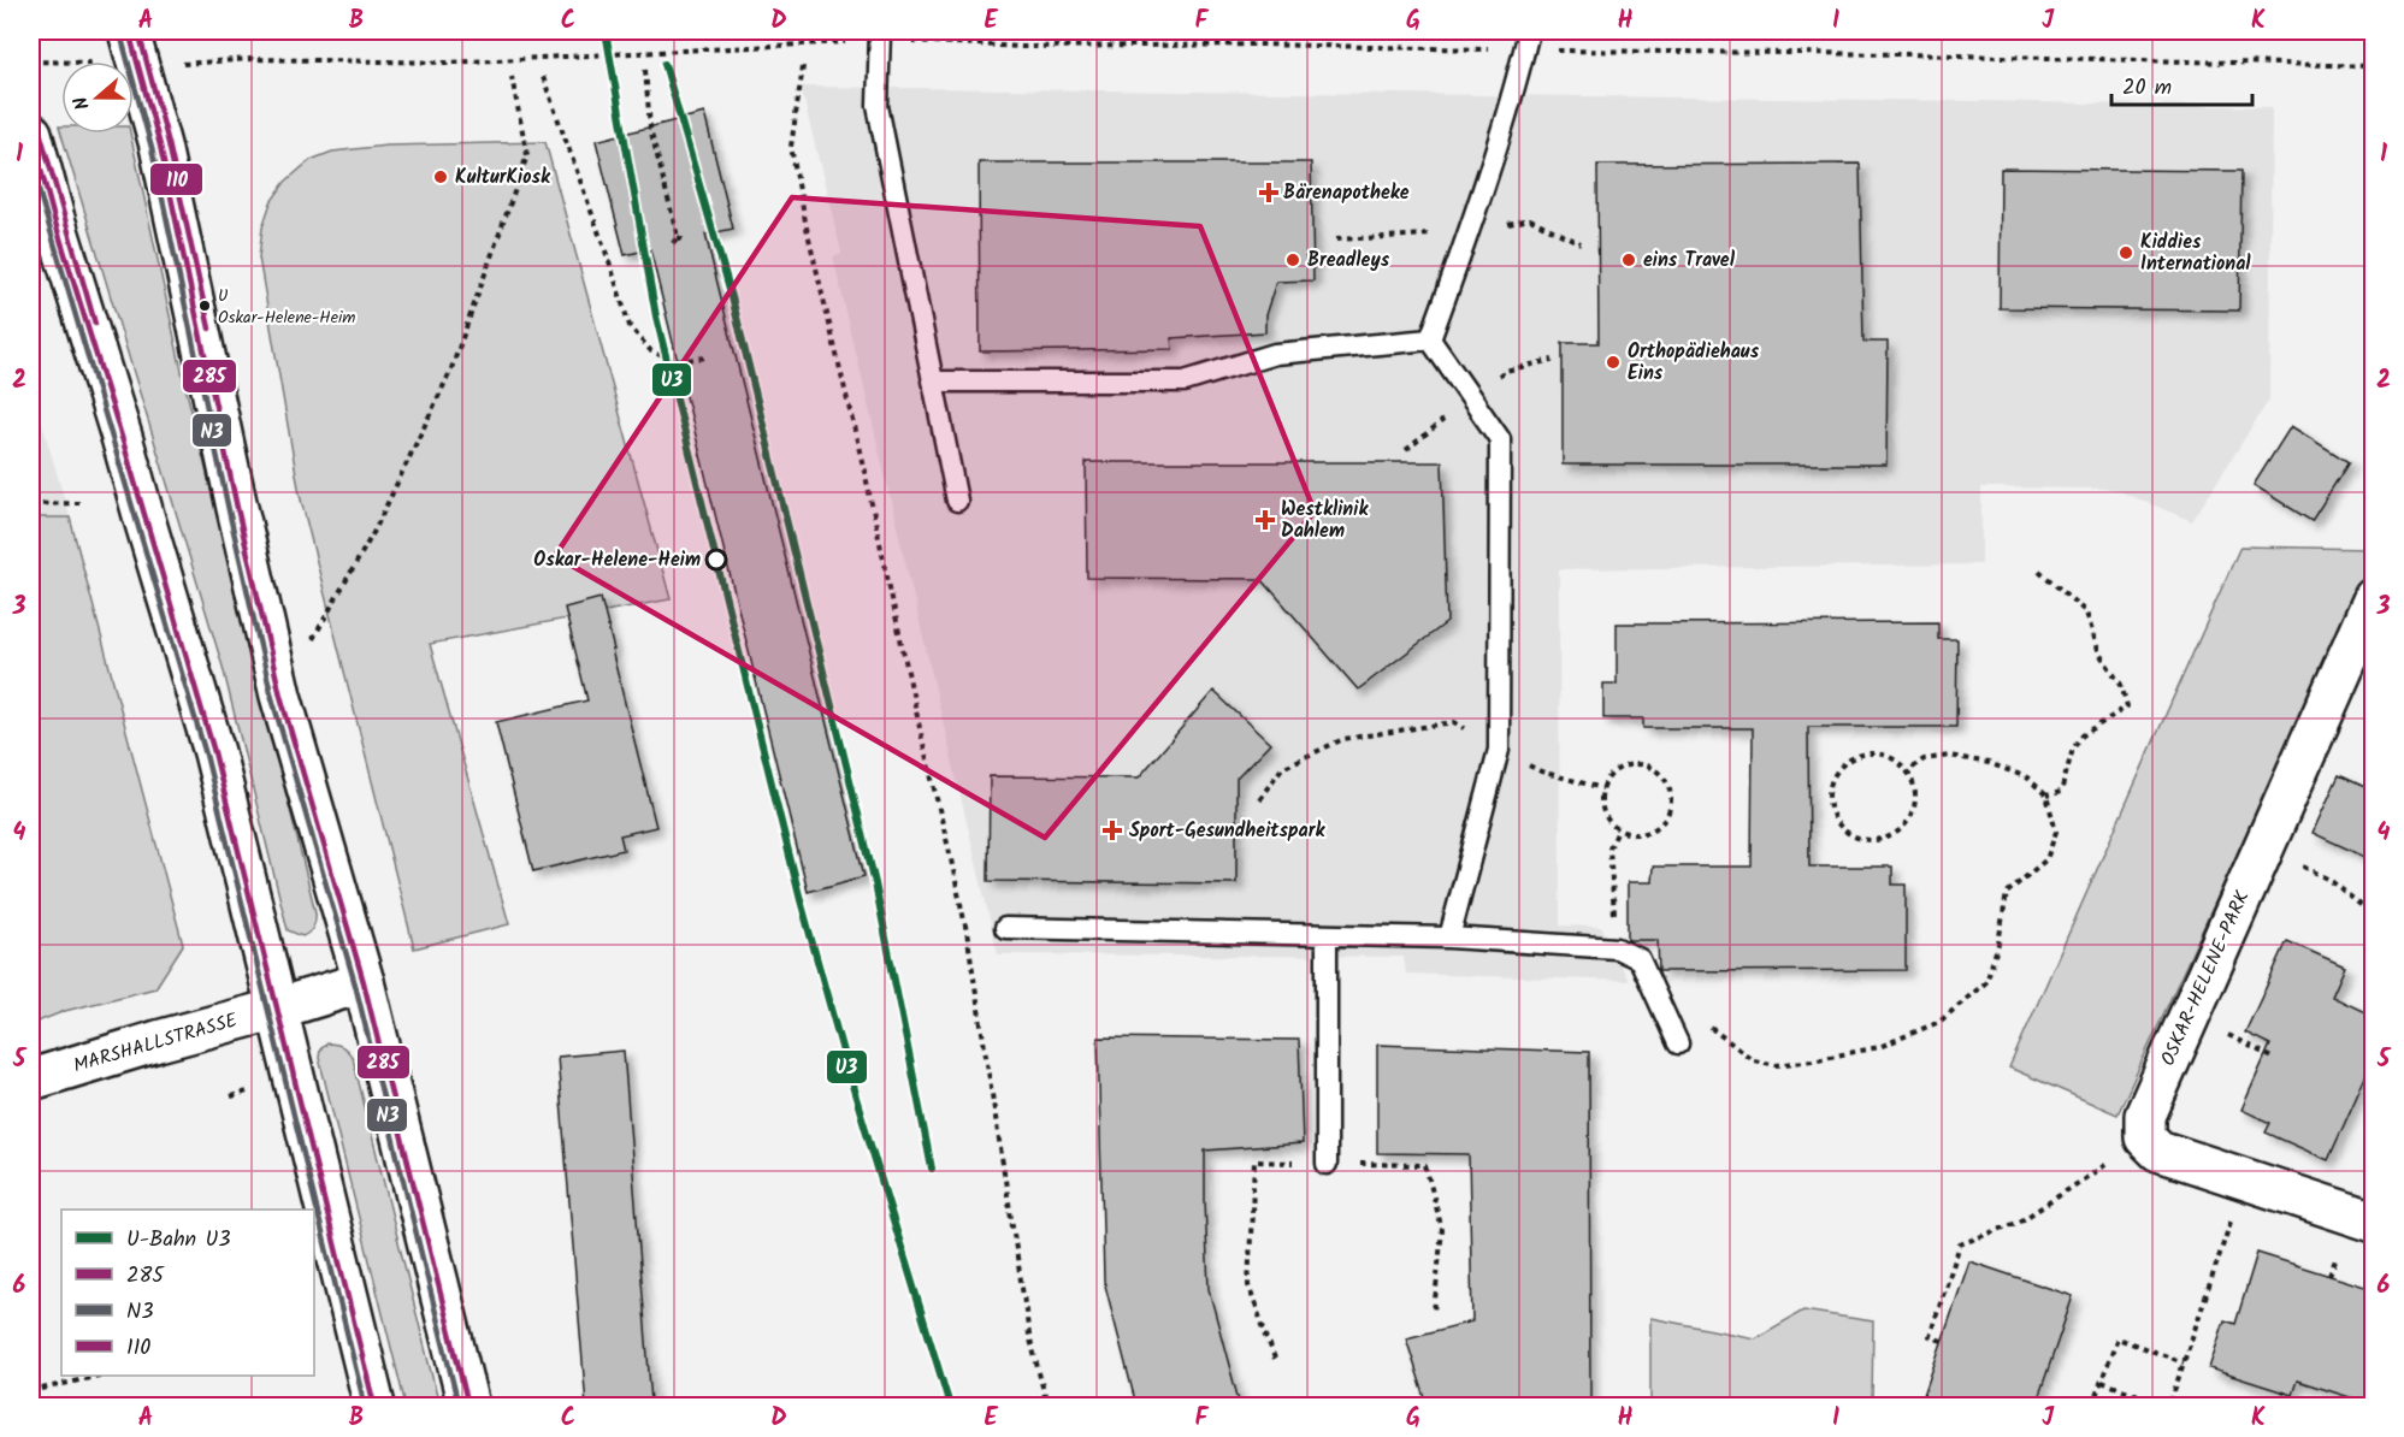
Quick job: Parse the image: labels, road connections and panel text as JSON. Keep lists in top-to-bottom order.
{
  "streets": {
    "main road": ["OSKAR-HELENE-PARK", "MARSHALLSTRASSE"]
  },
  "places": {
    "other": [
      "KulturKiosk",
      "Kiddies International",
      "Breadleys",
      "eins Travel",
      "U Oskar-Helene-Heim",
      "Orthopädiehaus Eins",
      "Oskar-Helene-Heim"
    ],
    "health": ["Bärenapotheke", "Westklinik Dahlem", "Sport-Gesundheitspark"]
  },
  "lines": [
    "metro line U3",
    "transit line 285",
    "transit line 110",
    "transit line N3"
  ],
  "legend": [
    "U-Bahn U3",
    "285",
    "N3",
    "110"
  ],
  "scale_bar": "20 m",
  "north": "left",
  "grid": {
    "columns": [
      "A",
      "B",
      "C",
      "D",
      "E",
      "F",
      "G",
      "H",
      "I",
      "J",
      "K"
    ],
    "rows": [
      "1",
      "2",
      "3",
      "4",
      "5",
      "6"
    ]
  }
}
